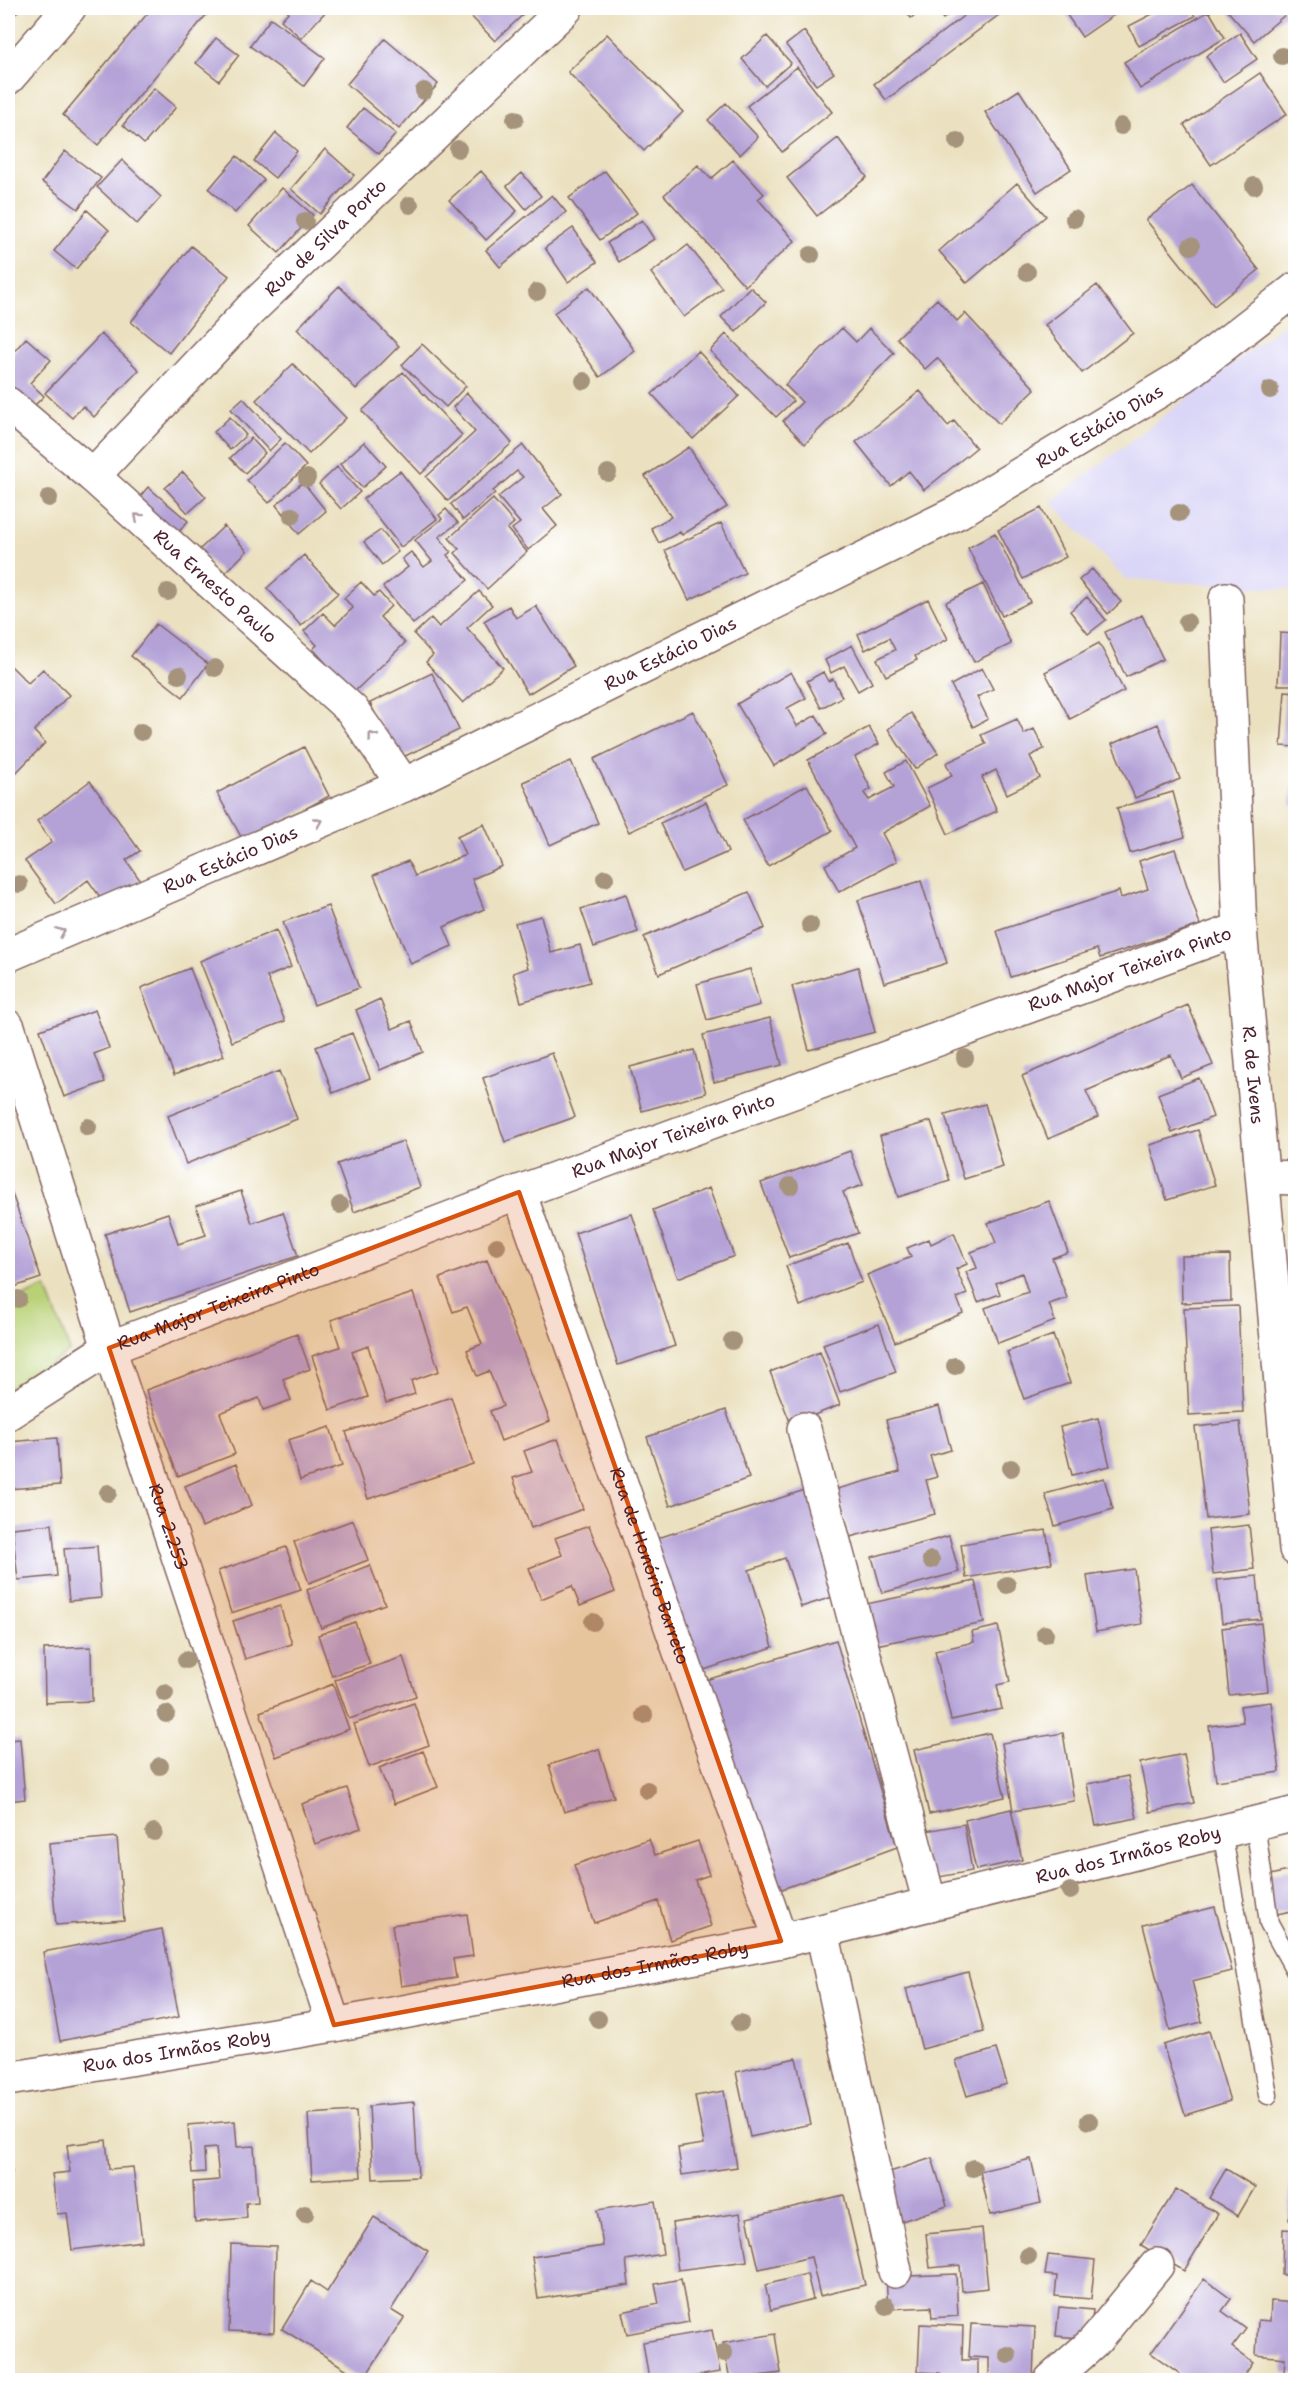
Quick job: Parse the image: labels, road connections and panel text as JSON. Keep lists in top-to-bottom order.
{
  "streets": {
    "street": [
      "Rua de Silva Porto",
      "Rua Estácio Dias",
      "Rua Ernesto Paulo",
      "Rua Major Teixeira Pinto",
      "R. de Ivens",
      "Rua 2.253",
      "Rua de Honório Barreto",
      "Rua dos Irmãos Roby"
    ]
  },
  "crossings": [
    ["Rua de Silva Porto", "Rua Ernesto Paulo"],
    ["Rua Estácio Dias", "Rua Ernesto Paulo"],
    ["Rua Major Teixeira Pinto", "R. de Ivens"],
    ["Rua Major Teixeira Pinto", "Rua 2.253"],
    ["Rua Major Teixeira Pinto", "Rua de Honório Barreto"],
    ["Rua 2.253", "Rua dos Irmãos Roby"],
    ["Rua de Honório Barreto", "Rua dos Irmãos Roby"]
  ],
  "one_way": ["Rua Ernesto Paulo"]
}
